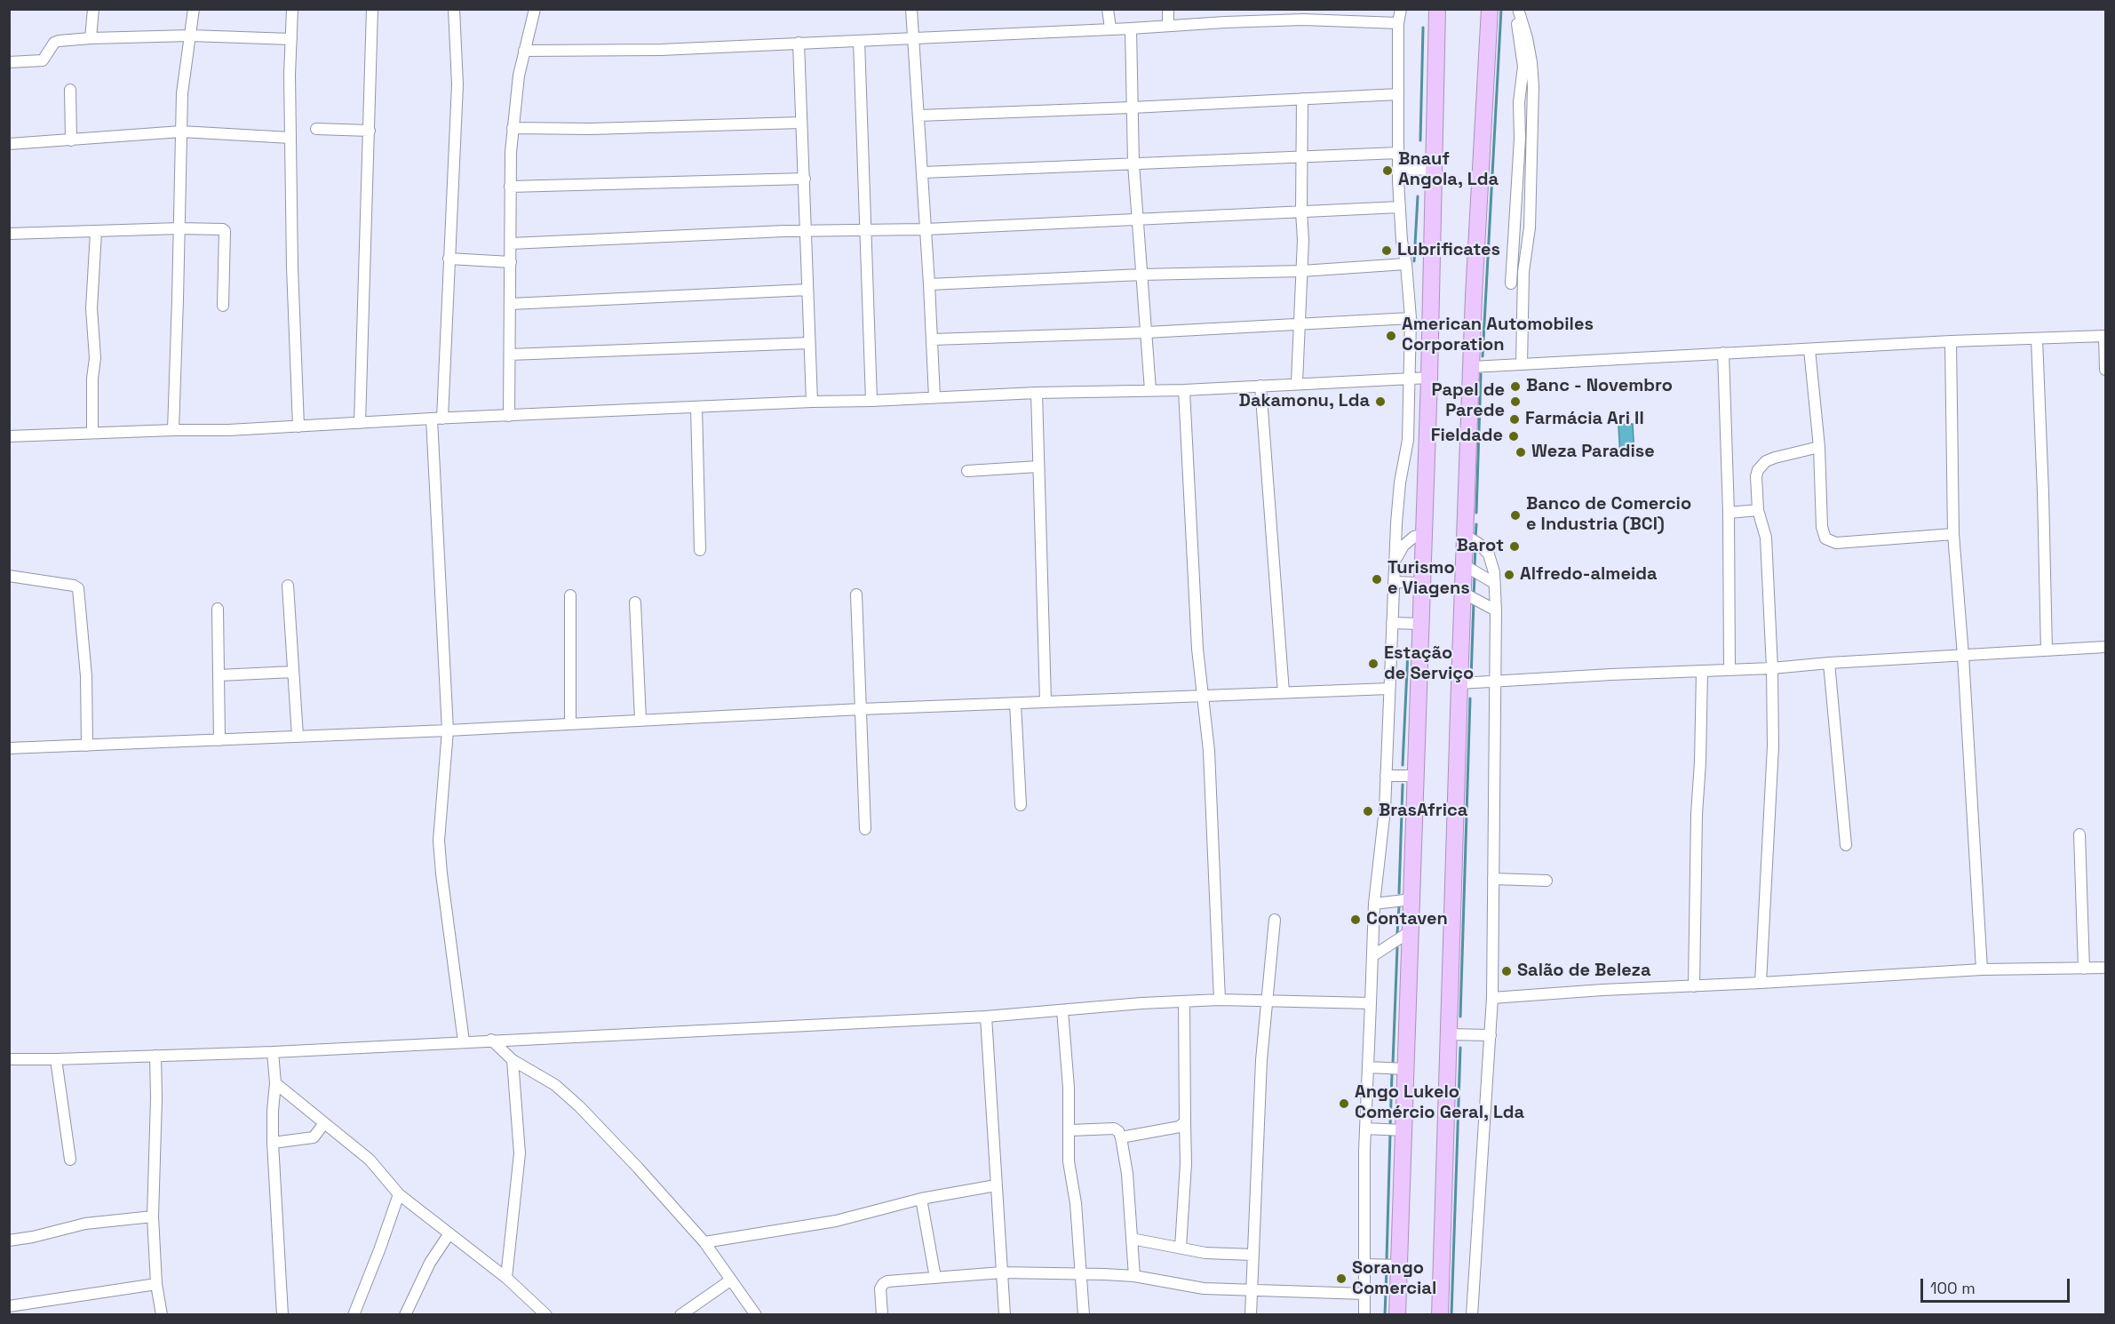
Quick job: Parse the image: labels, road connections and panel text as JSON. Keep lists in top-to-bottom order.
{
  "places": [
    "Bnauf Angola, Lda",
    "Lubrificates",
    "American Automobiles Corporation",
    "Banc - Novembro",
    "Dakamonu, Lda",
    "Papel de Parede",
    "Farmácia Ari II",
    "Fieldade",
    "Weza Paradise",
    "Banco de Comercio e Industria (BCI)",
    "Barot",
    "Alfredo-almeida",
    "Turismo e Viagens",
    "Estação de Serviço",
    "BrasAfrica",
    "Contaven",
    "Salão de Beleza",
    "Ango Lukelo Comércio Geral, Lda",
    "Sorango Comercial"
  ],
  "scale_bar": "100 m"
}
